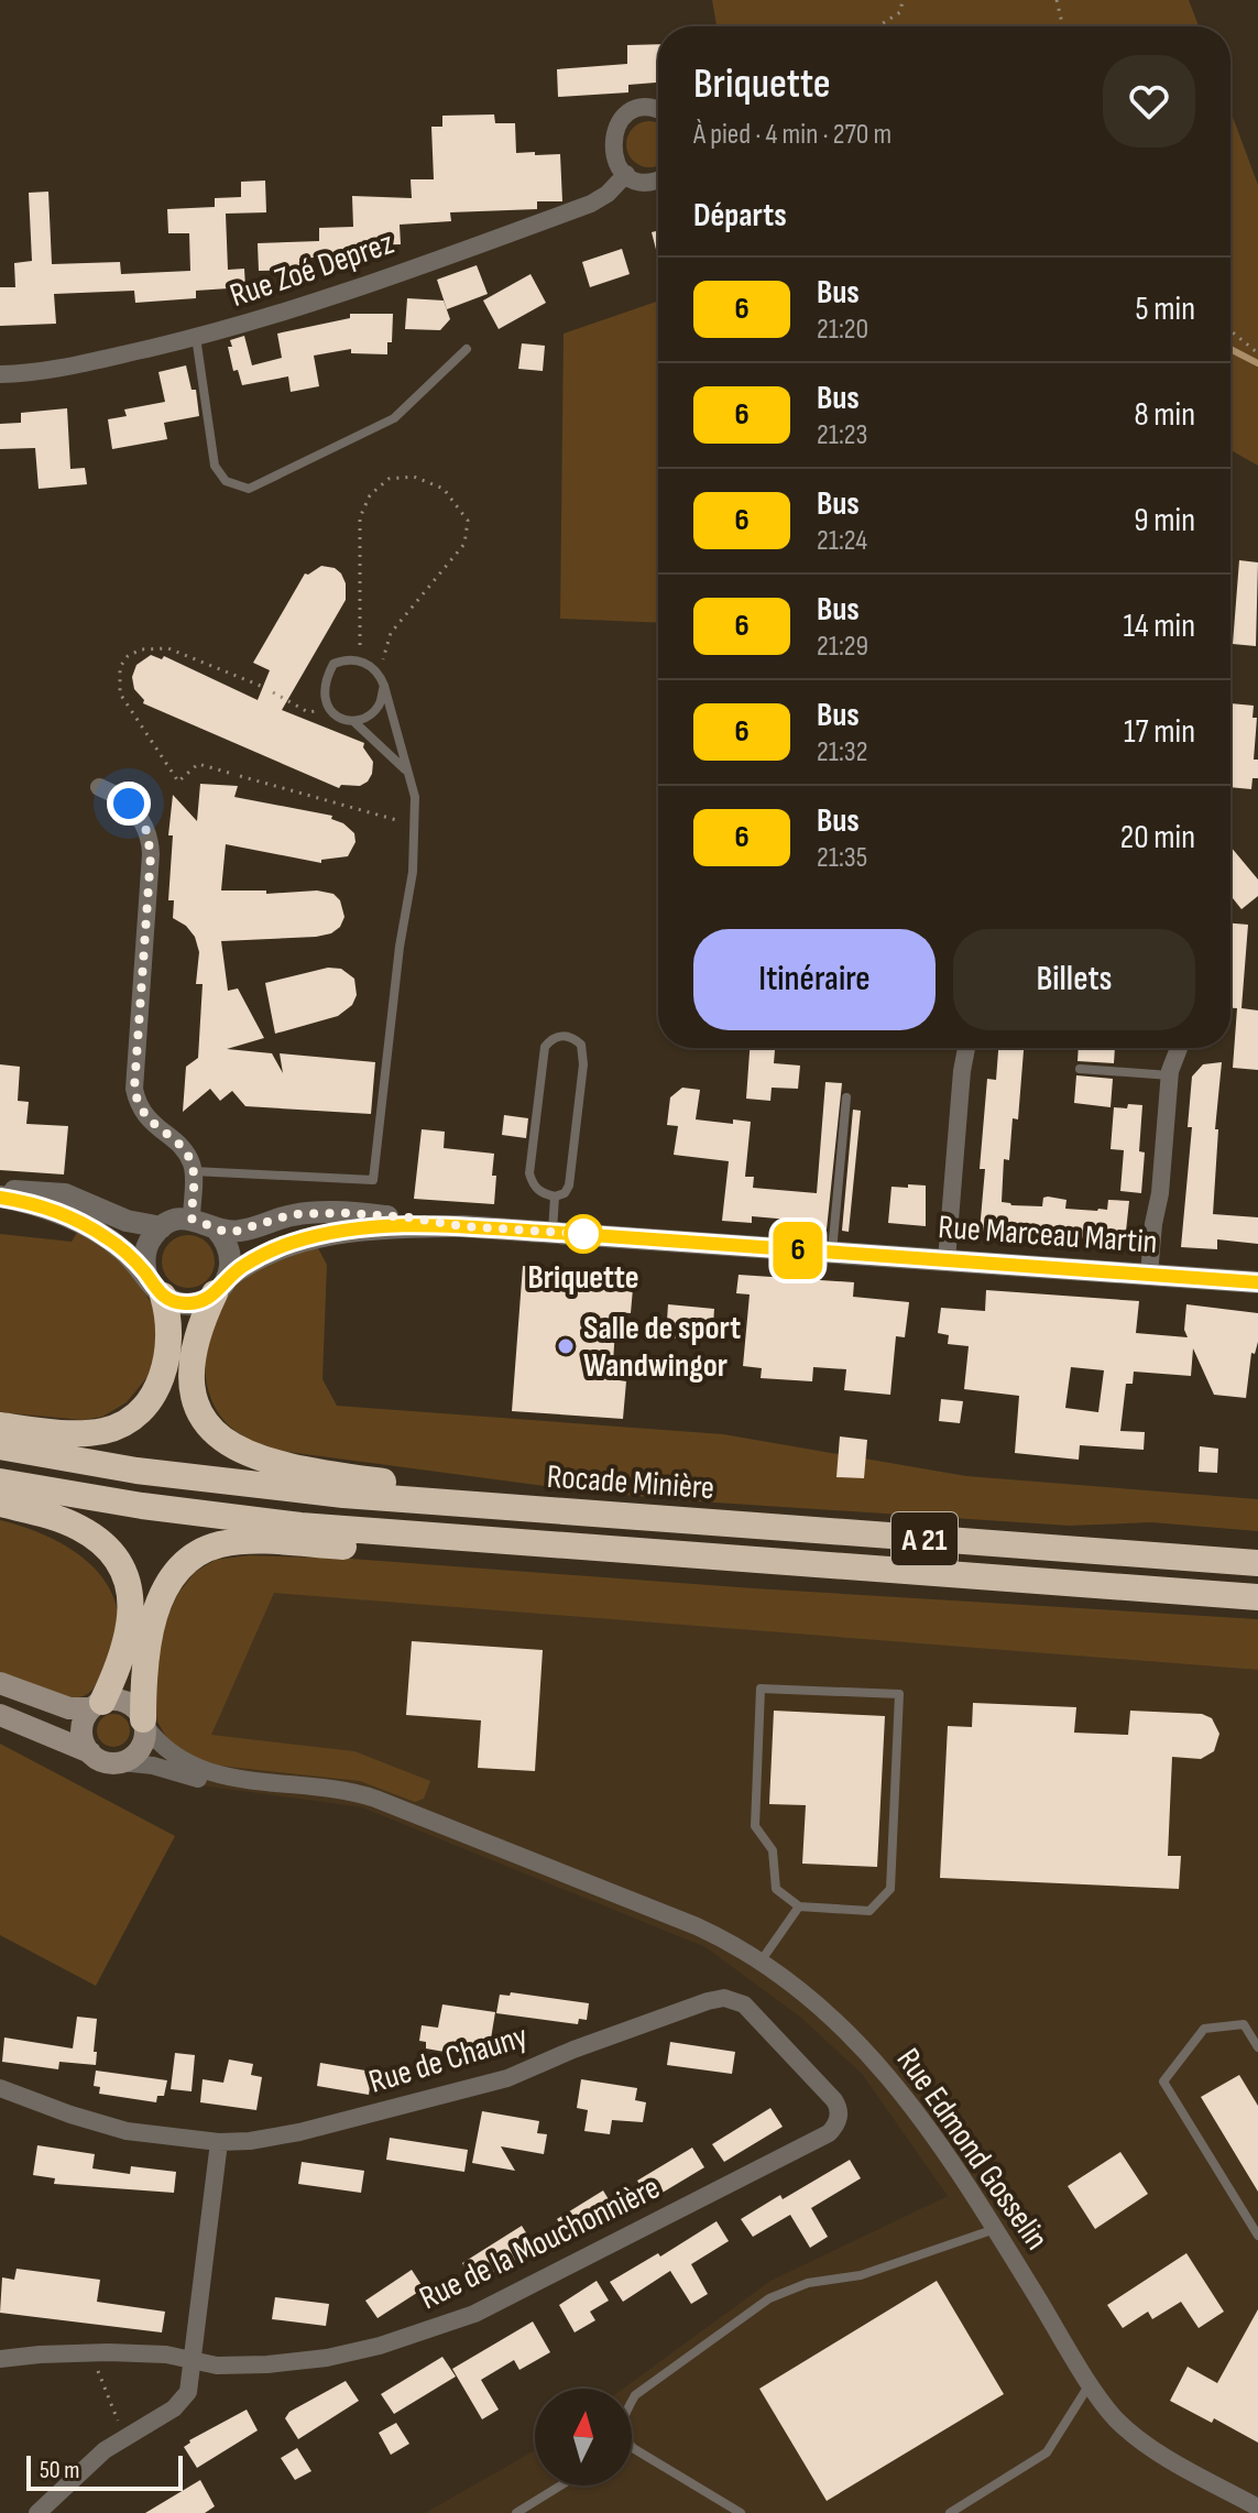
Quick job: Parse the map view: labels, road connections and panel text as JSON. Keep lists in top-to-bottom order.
{
  "streets": {
    "highway": ["Rocade Minière", "A 21"],
    "street": [
      "Rue Zoé Deprez",
      "Rue Marceau Martin",
      "Rue de Chauny",
      "Rue Edmond Gosselin",
      "Rue de la Mouchonnière"
    ]
  },
  "crossings": [
    ["Rue de Chauny", "Rue de la Mouchonnière"]
  ],
  "places": ["Briquette", "Salle de sport Wandwingor"],
  "lines": ["bus line 6"],
  "scale_bar": "50 m",
  "north": "top",
  "page": {
    "on_map": "6",
    "heading": [
      ["Briquette", "À pied · 4 min · 270 m"],
      "Départs"
    ],
    "list": [
      {
        "mark": "6",
        "name": "Bus",
        "note": "21:20",
        "value": "5 min"
      },
      {
        "mark": "6",
        "name": "Bus",
        "note": "21:23",
        "value": "8 min"
      },
      {
        "mark": "6",
        "name": "Bus",
        "note": "21:24",
        "value": "9 min"
      },
      {
        "mark": "6",
        "name": "Bus",
        "note": "21:29",
        "value": "14 min"
      },
      {
        "mark": "6",
        "name": "Bus",
        "note": "21:32",
        "value": "17 min"
      },
      {
        "mark": "6",
        "name": "Bus",
        "note": "21:35",
        "value": "20 min"
      }
    ],
    "buttons": ["Itinéraire", "Billets"],
    "scale": "50 m"
  }
}
